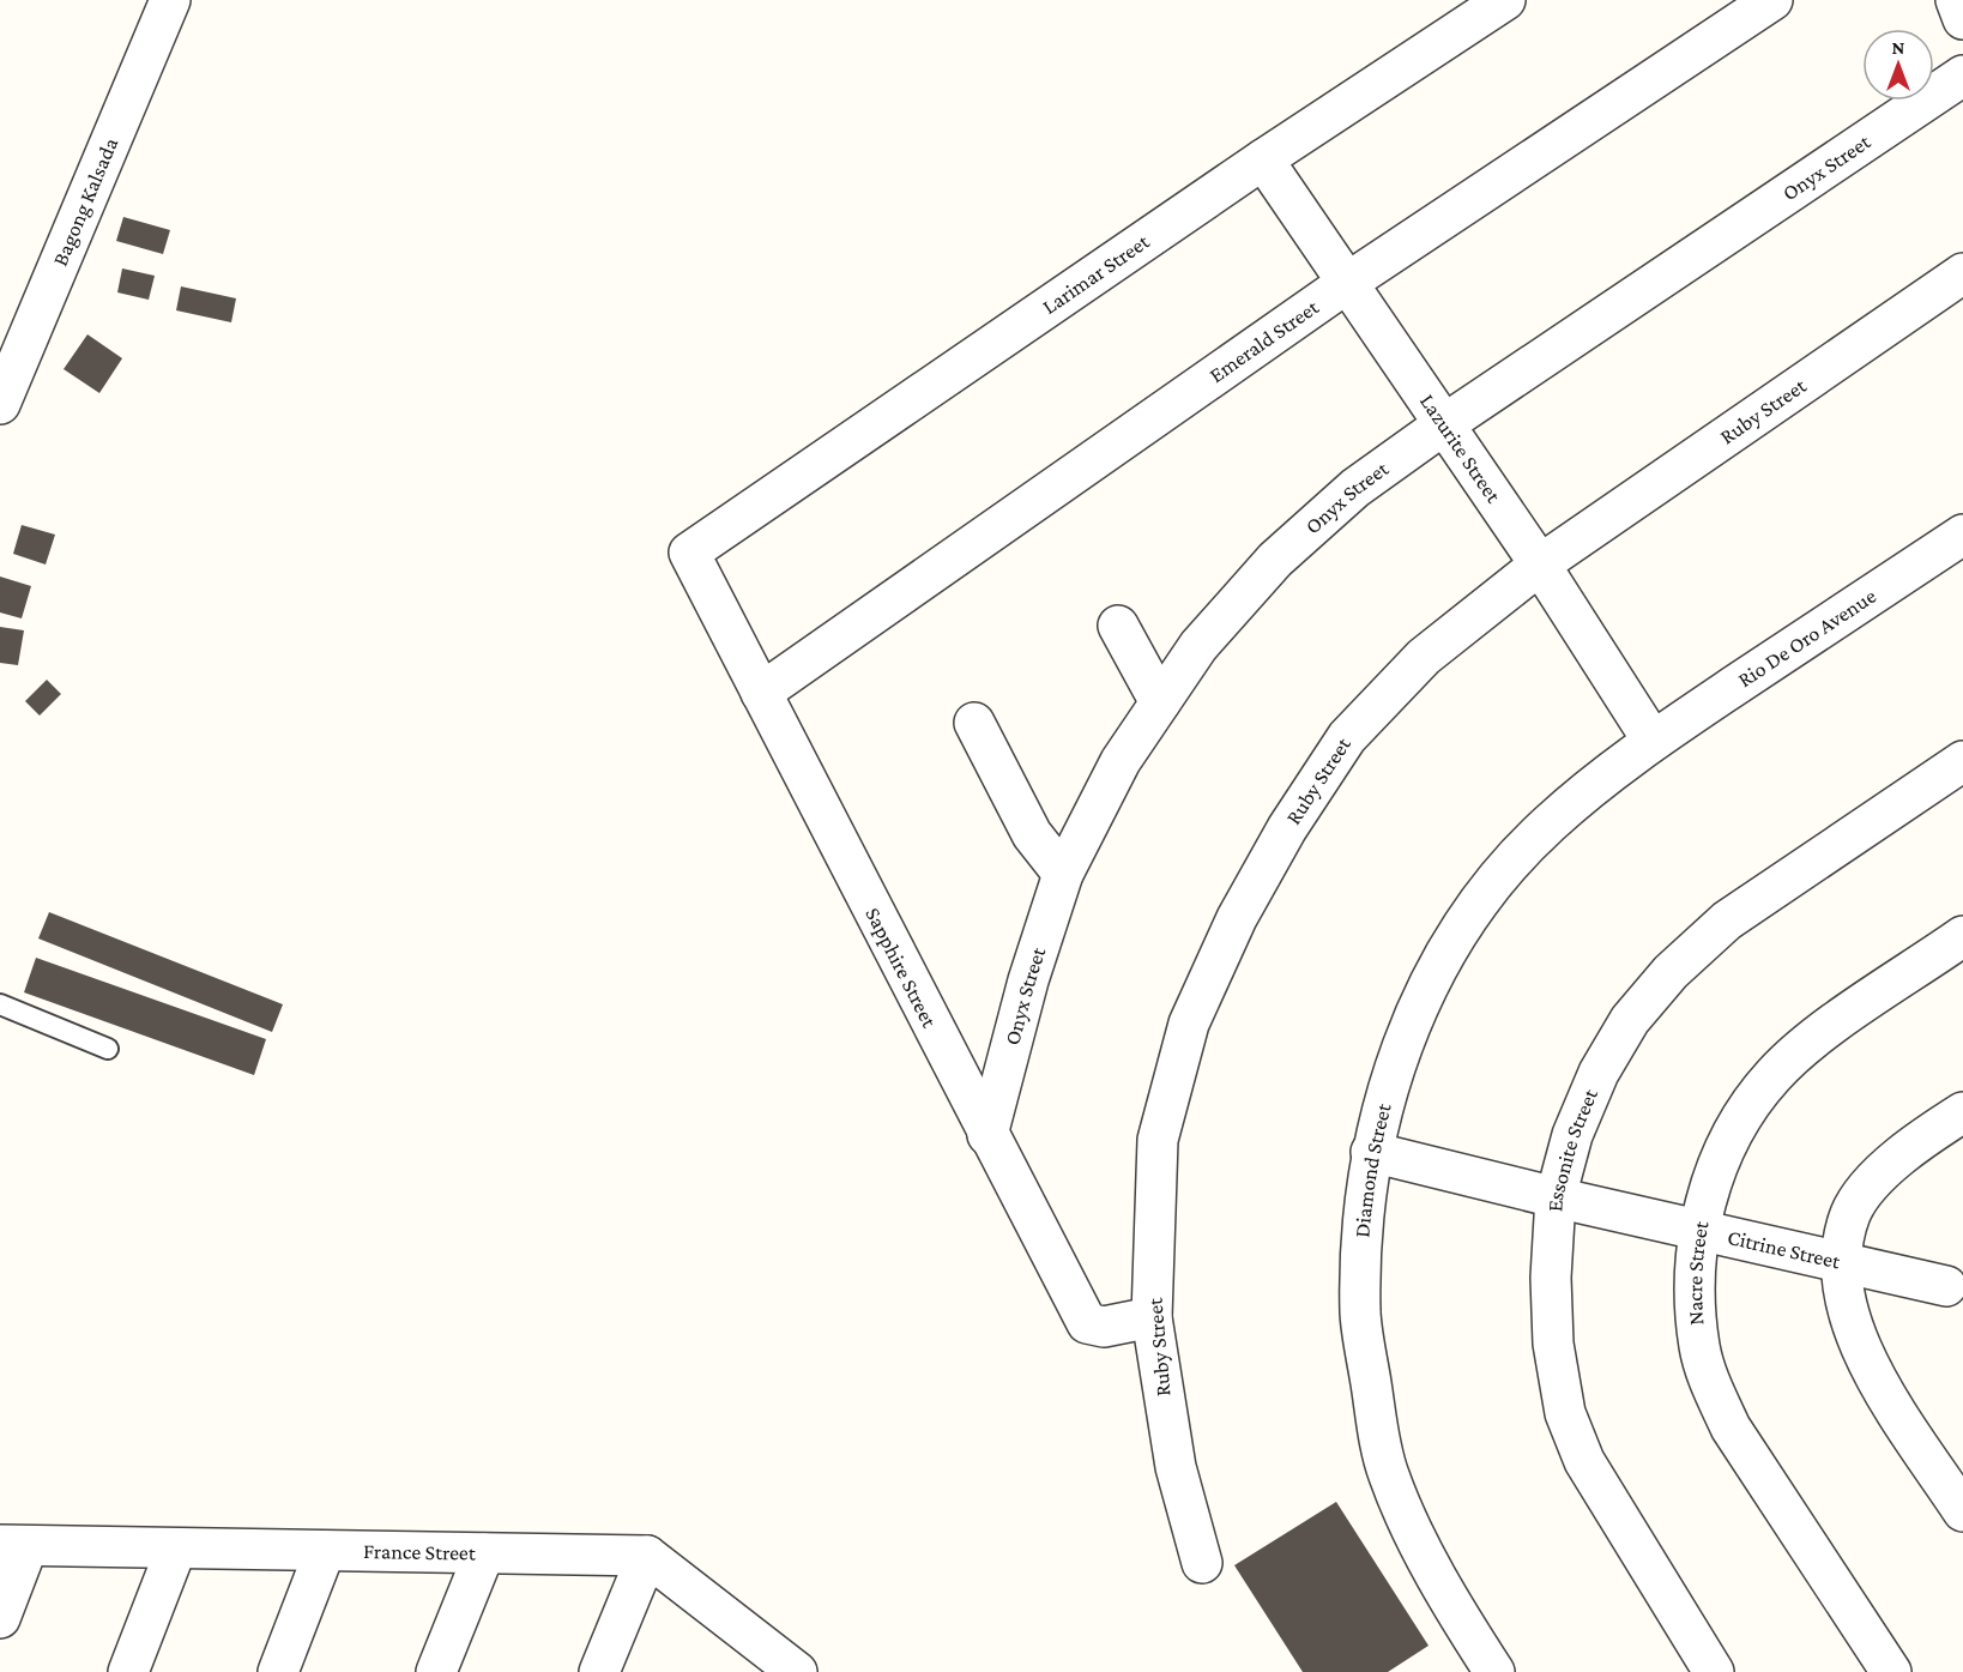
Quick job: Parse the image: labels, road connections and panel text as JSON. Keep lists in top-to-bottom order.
{
  "streets": {
    "street": [
      "Onyx Street",
      "Bagong Kalsada",
      "Larimar Street",
      "Emerald Street",
      "Ruby Street",
      "Lazurite Street",
      "Rio De Oro Avenue",
      "Sapphire Street",
      "Essonite Street",
      "Diamond Street",
      "Citrine Street",
      "Nacre Street",
      "France Street"
    ]
  },
  "crossings": [
    ["Onyx Street", "Lazurite Street"],
    ["Onyx Street", "Sapphire Street"],
    ["Larimar Street", "Lazurite Street"],
    ["Larimar Street", "Sapphire Street"],
    ["Emerald Street", "Lazurite Street"],
    ["Emerald Street", "Sapphire Street"],
    ["Ruby Street", "Lazurite Street"],
    ["Ruby Street", "Sapphire Street"],
    ["Lazurite Street", "Rio De Oro Avenue"],
    ["Lazurite Street", "Diamond Street"],
    ["Rio De Oro Avenue", "Diamond Street"],
    ["Essonite Street", "Citrine Street"],
    ["Diamond Street", "Citrine Street"],
    ["Citrine Street", "Nacre Street"]
  ],
  "north": "top"
}
